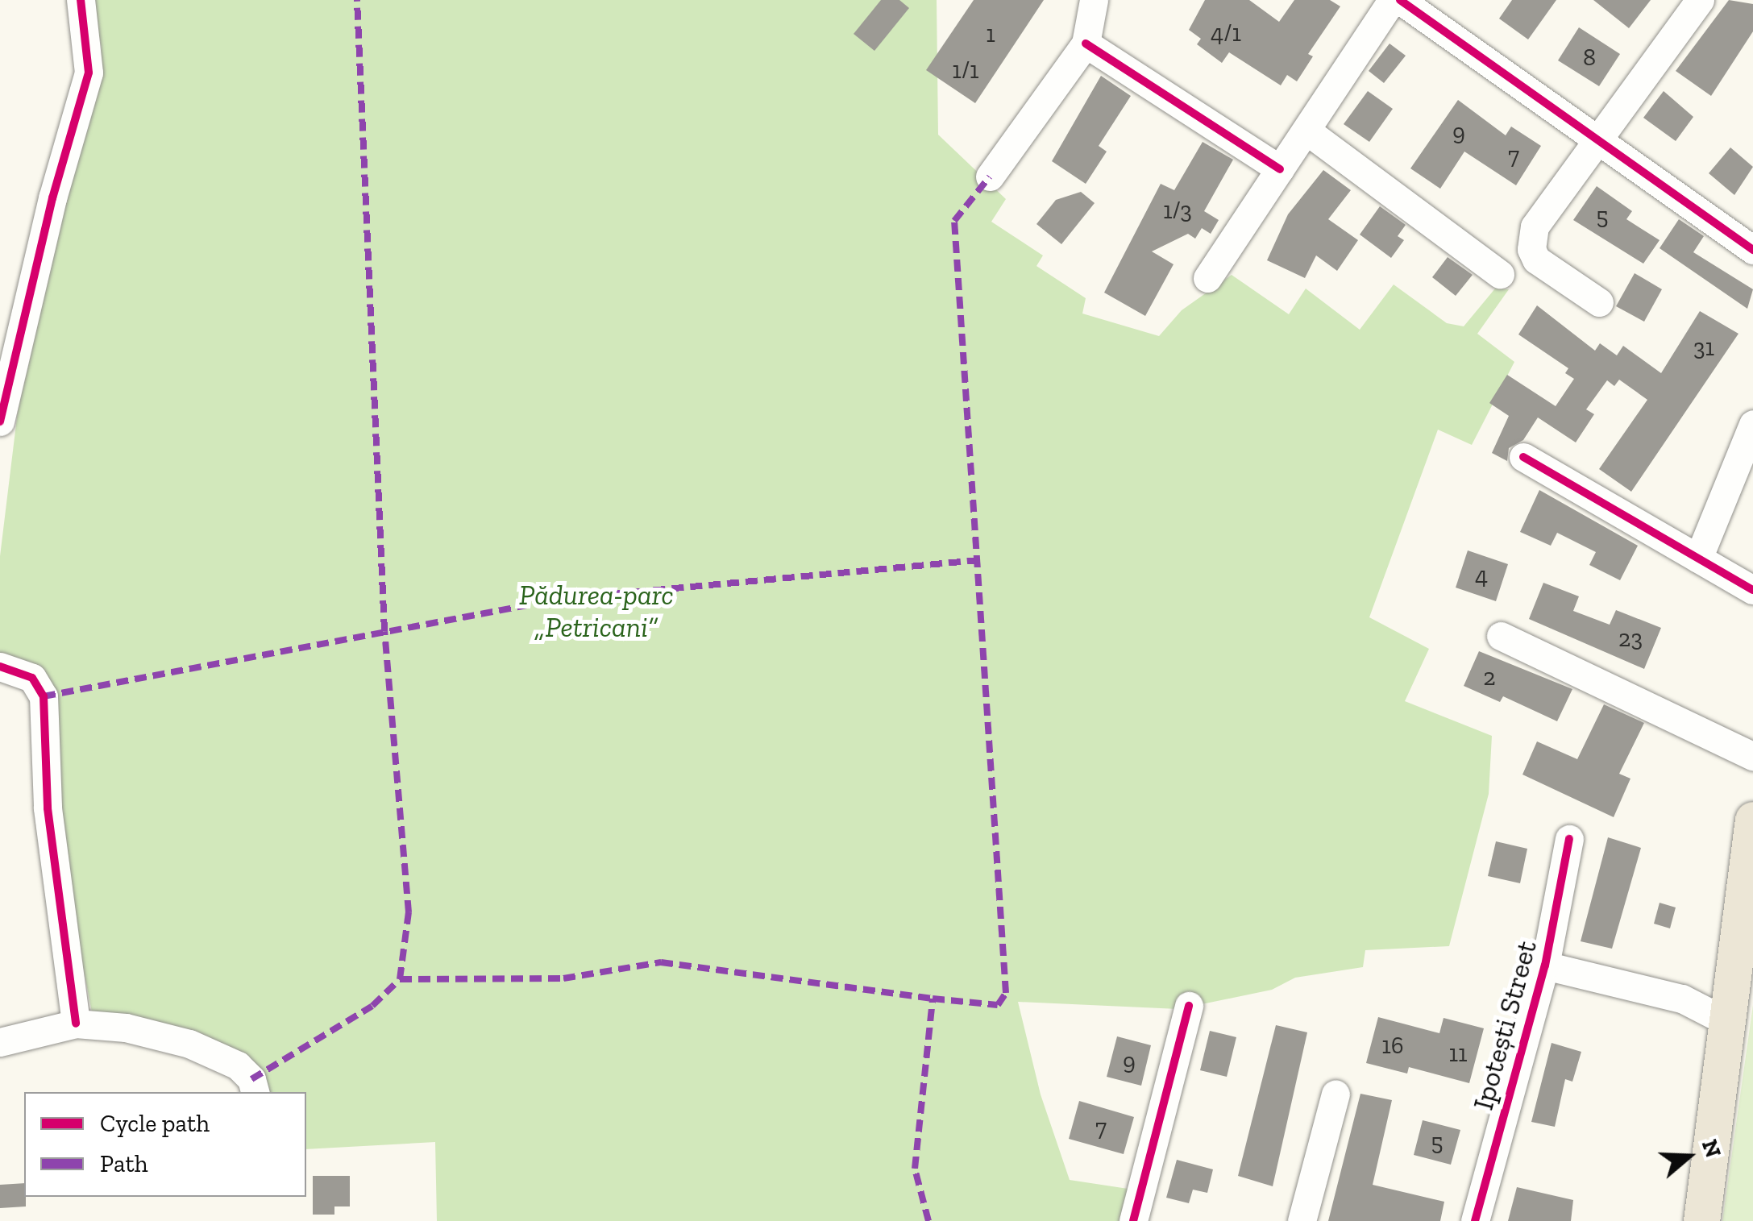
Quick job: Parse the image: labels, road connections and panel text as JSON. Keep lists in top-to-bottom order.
{
  "streets": {
    "street": ["Ipotești Street"]
  },
  "parks": ["Pădurea-parc „Petricani”"],
  "house_numbers": [
    "4/1",
    "1",
    "8",
    "1/1",
    "9",
    "7",
    "1/3",
    "5",
    "31",
    "4",
    "23",
    "2",
    "16",
    "11",
    "9",
    "7",
    "5"
  ],
  "legend": ["Cycle path", "Path"],
  "north": "right"
}
